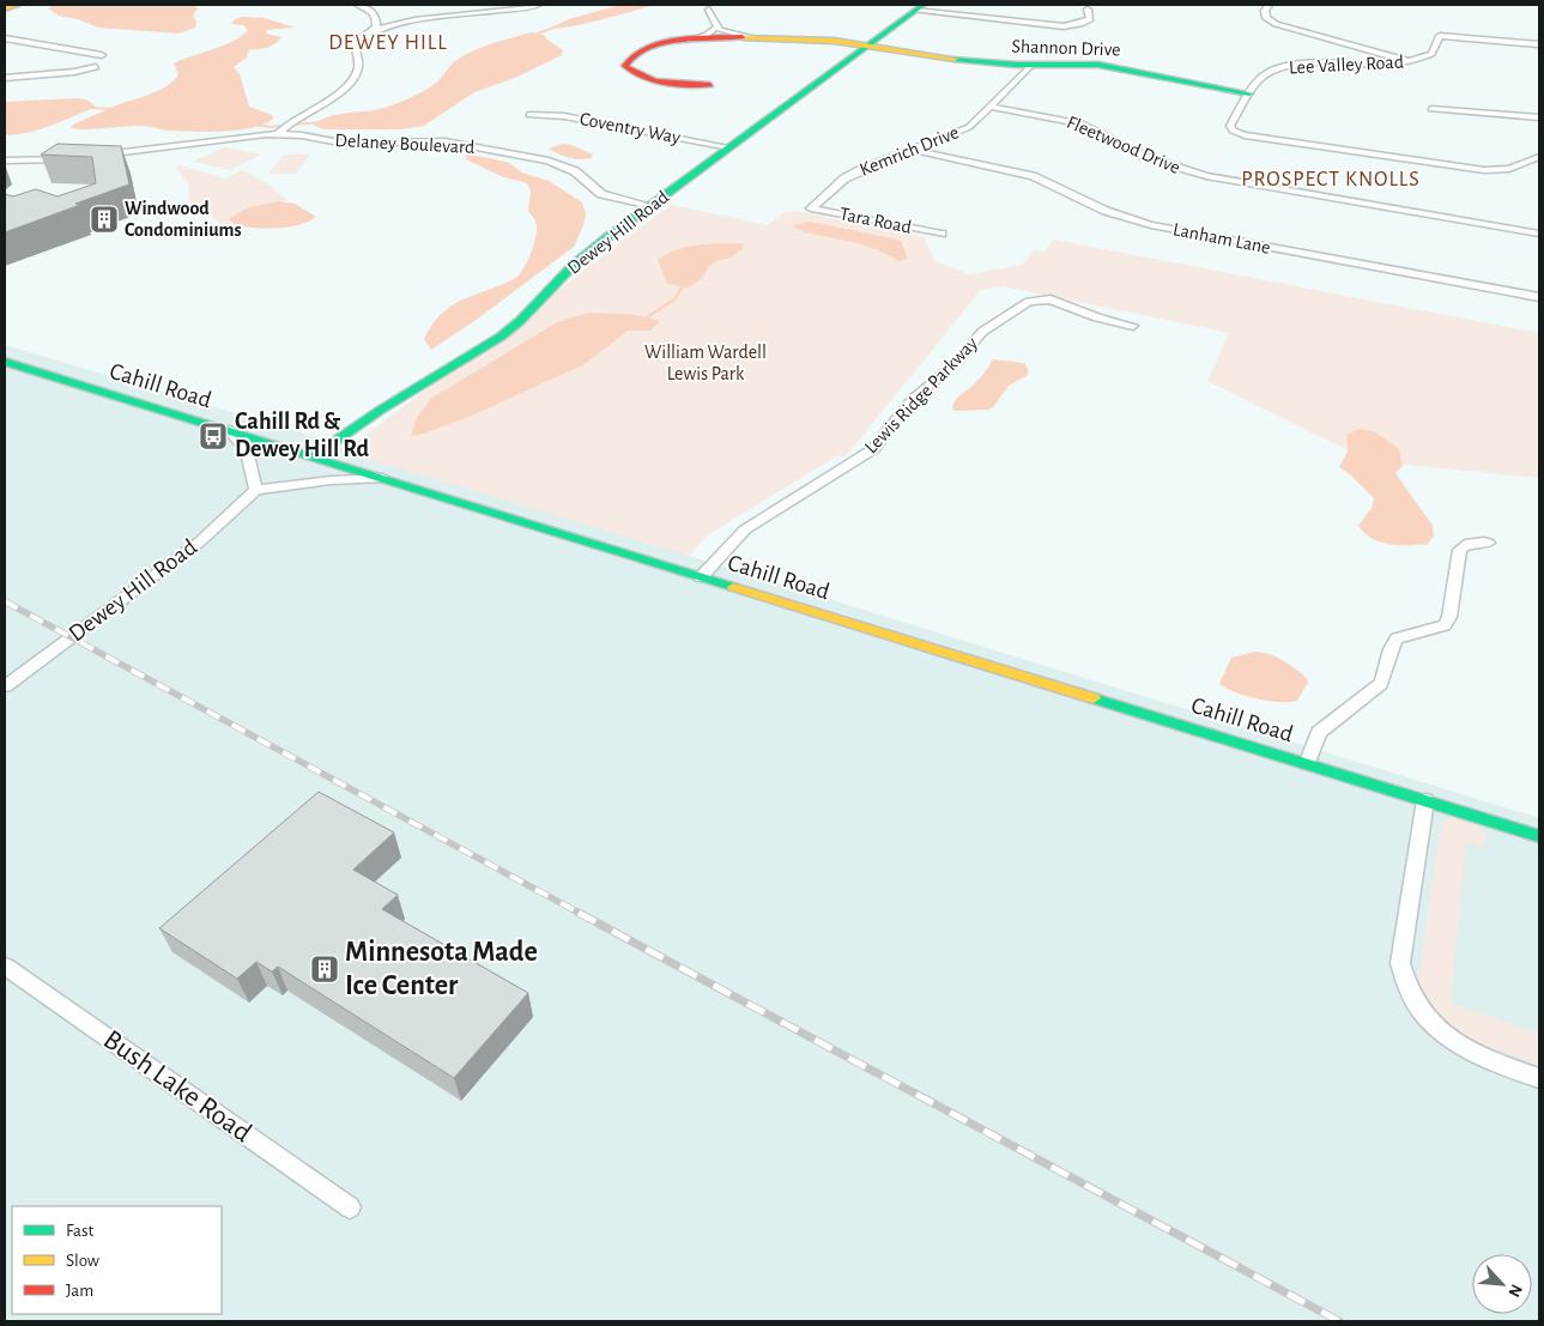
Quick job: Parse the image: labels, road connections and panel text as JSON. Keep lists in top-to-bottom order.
{
  "streets": {
    "street": [
      "Shannon Drive",
      "Lee Valley Road",
      "Coventry Way",
      "Delaney Boulevard",
      "Fleetwood Drive",
      "Kemrich Drive",
      "Tara Road",
      "Dewey Hill Road",
      "Lanham Lane",
      "Cahill Road",
      "Lewis Ridge Parkway",
      "Bush Lake Road"
    ]
  },
  "crossings": [
    ["Shannon Drive", "Lee Valley Road"],
    ["Shannon Drive", "Kemrich Drive"],
    ["Shannon Drive", "Dewey Hill Road"],
    ["Coventry Way", "Dewey Hill Road"],
    ["Delaney Boulevard", "Dewey Hill Road"],
    ["Fleetwood Drive", "Kemrich Drive"],
    ["Kemrich Drive", "Tara Road"],
    ["Kemrich Drive", "Lanham Lane"],
    ["Dewey Hill Road", "Cahill Road"],
    ["Cahill Road", "Lewis Ridge Parkway"]
  ],
  "districts": ["DEWEY HILL", "PROSPECT KNOLLS"],
  "parks": ["William Wardell Lewis Park"],
  "places": {
    "building": ["Windwood Condominiums", "Minnesota Made Ice Center"],
    "bus stop": ["Cahill Rd & Dewey Hill Rd"]
  },
  "legend": ["Fast", "Slow", "Jam"],
  "north": "bottom right"
}
